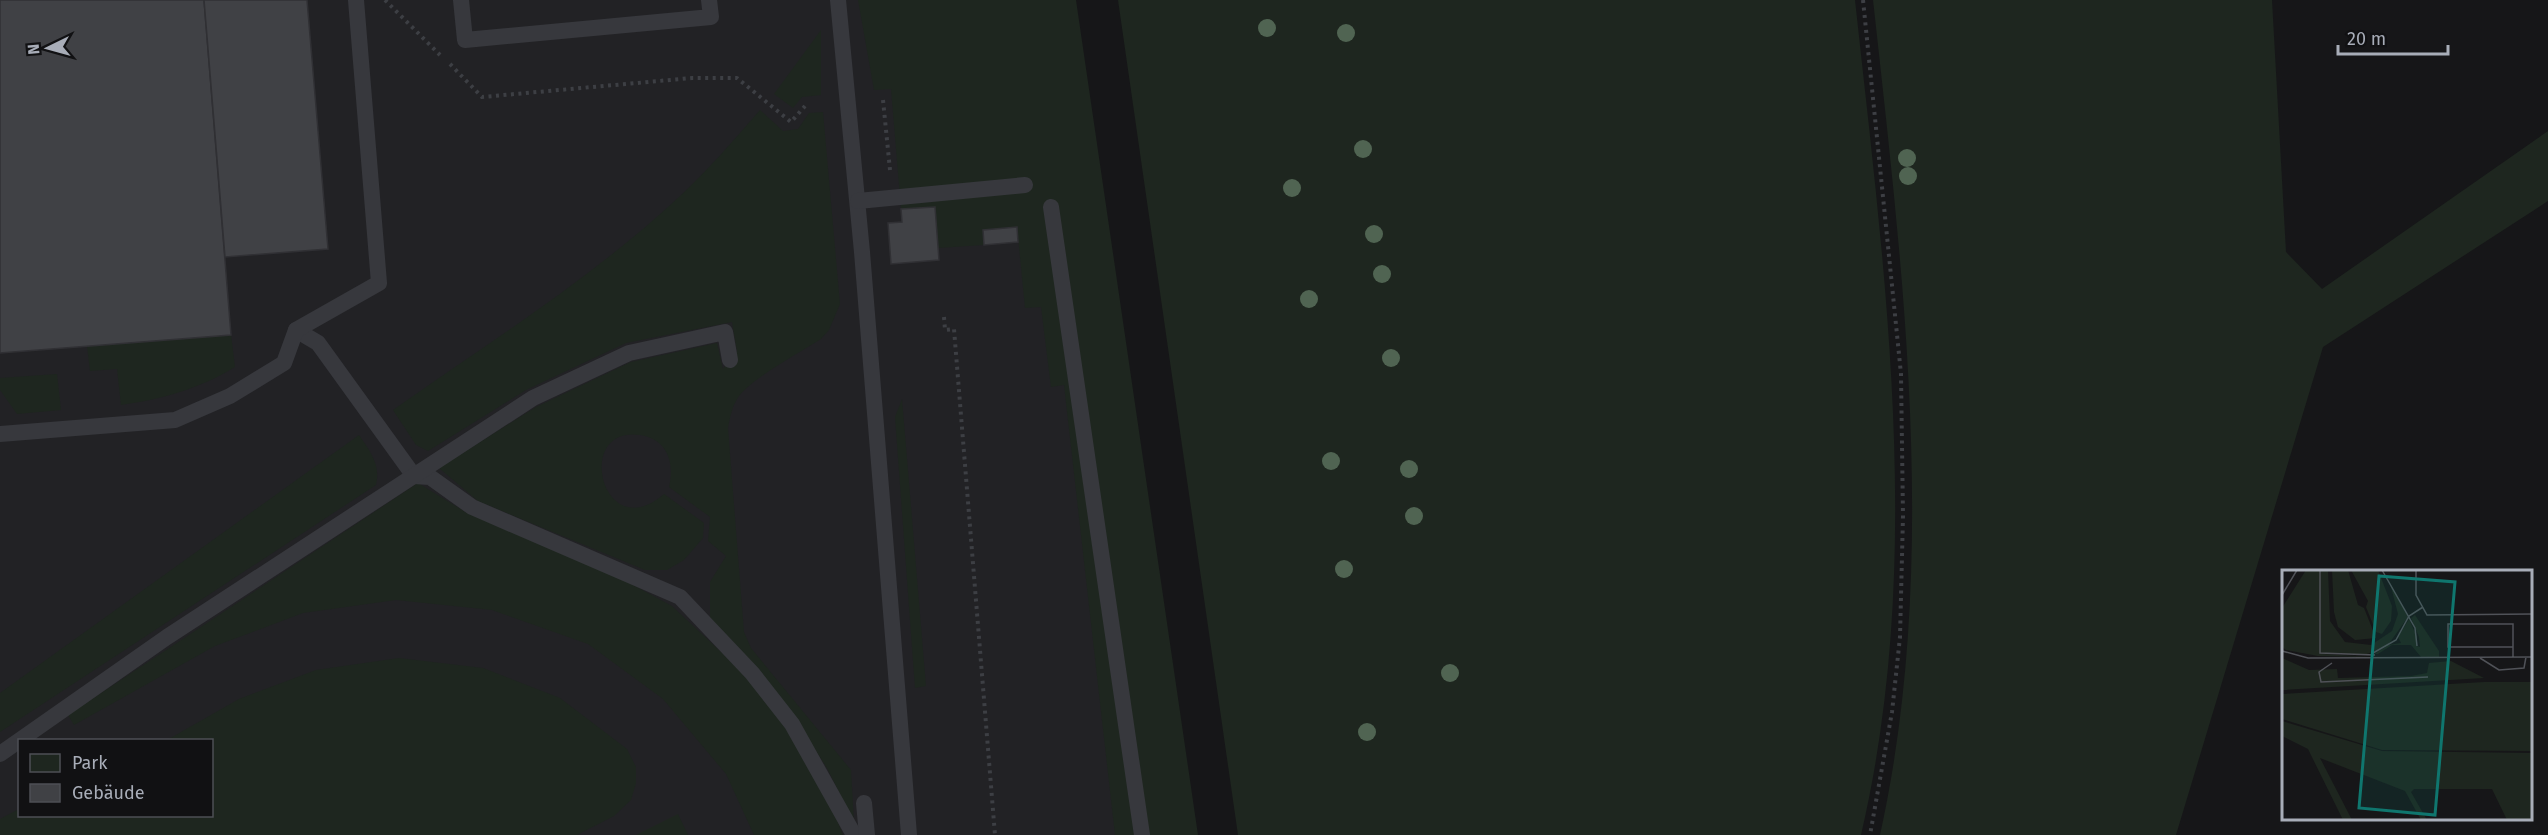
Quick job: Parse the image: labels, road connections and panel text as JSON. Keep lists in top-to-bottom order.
{
  "legend": ["Park", "Gebäude"],
  "scale_bar": "20 m",
  "north": "left"
}
